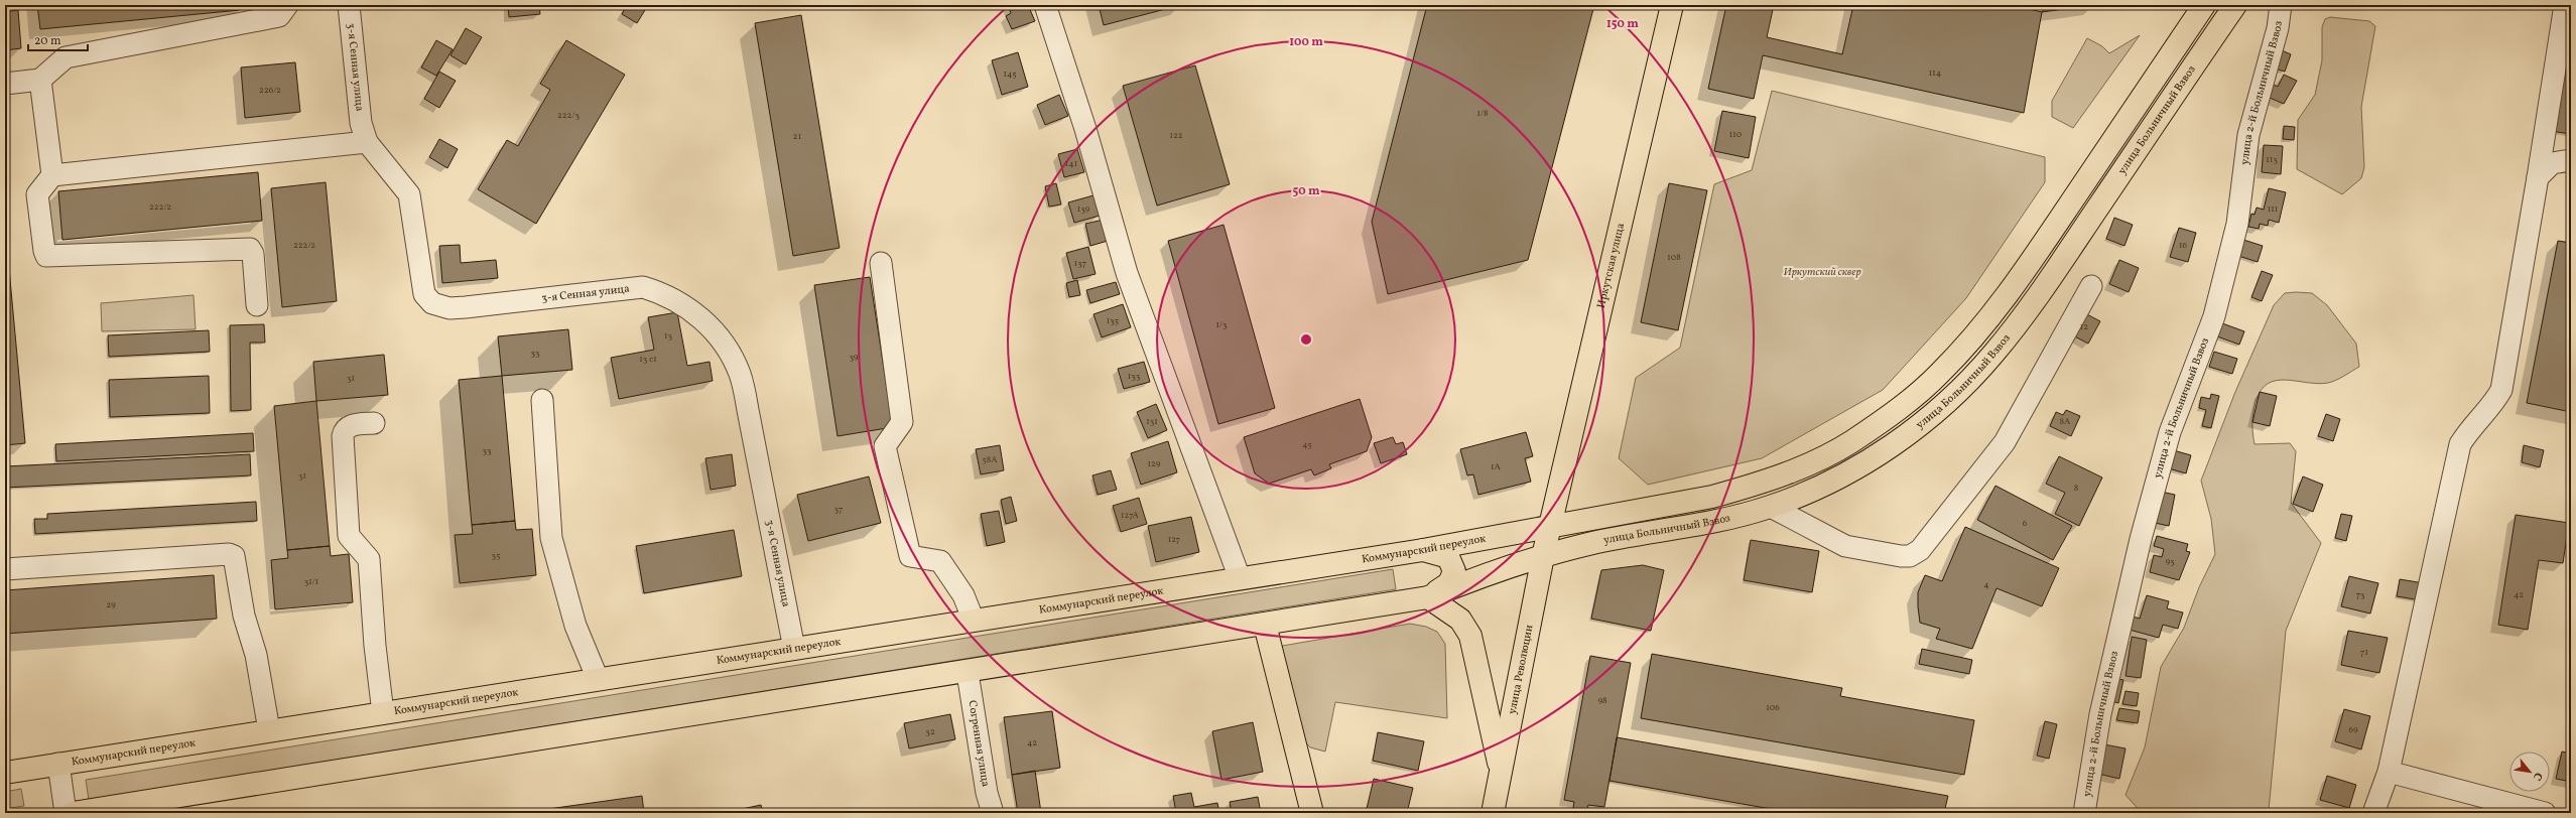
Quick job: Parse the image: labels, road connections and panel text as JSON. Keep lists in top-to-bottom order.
{
  "streets": {
    "main road": [
      "улица Больничный Взвоз",
      "Иркутская улица",
      "Коммунарский переулок",
      "улица Революции"
    ],
    "street": ["3-я Сенная улица", "улица 2-й Больничный Взвоз", "Согренная улица"]
  },
  "crossings": [
    ["3-я Сенная улица", "Коммунарский переулок"],
    ["улица Больничный Взвоз", "Иркутская улица"],
    ["улица Больничный Взвоз", "Коммунарский переулок"],
    ["улица Больничный Взвоз", "улица Революции"],
    ["Иркутская улица", "Коммунарский переулок"],
    ["Иркутская улица", "улица Революции"],
    ["Коммунарский переулок", "улица Революции"]
  ],
  "parks": ["Иркутский сквер"],
  "house_numbers": [
    "114",
    "145",
    "226/2",
    "1/8",
    "222/3",
    "110",
    "122",
    "21",
    "113",
    "141",
    "222/2",
    "139",
    "111",
    "222/2",
    "16",
    "108",
    "137",
    "135",
    "1/3",
    "12",
    "13",
    "33",
    "39",
    "13 с1",
    "133",
    "31",
    "131",
    "8А",
    "45",
    "33",
    "58А",
    "129",
    "1А",
    "31",
    "8",
    "37",
    "127А",
    "6",
    "127",
    "35",
    "93",
    "31/1",
    "4",
    "73",
    "42",
    "29",
    "71",
    "98",
    "106",
    "69",
    "32",
    "42"
  ],
  "scale_bar": "20 m",
  "north": "bottom right",
  "rings": ["150 m", "100 m", "50 m"]
}
